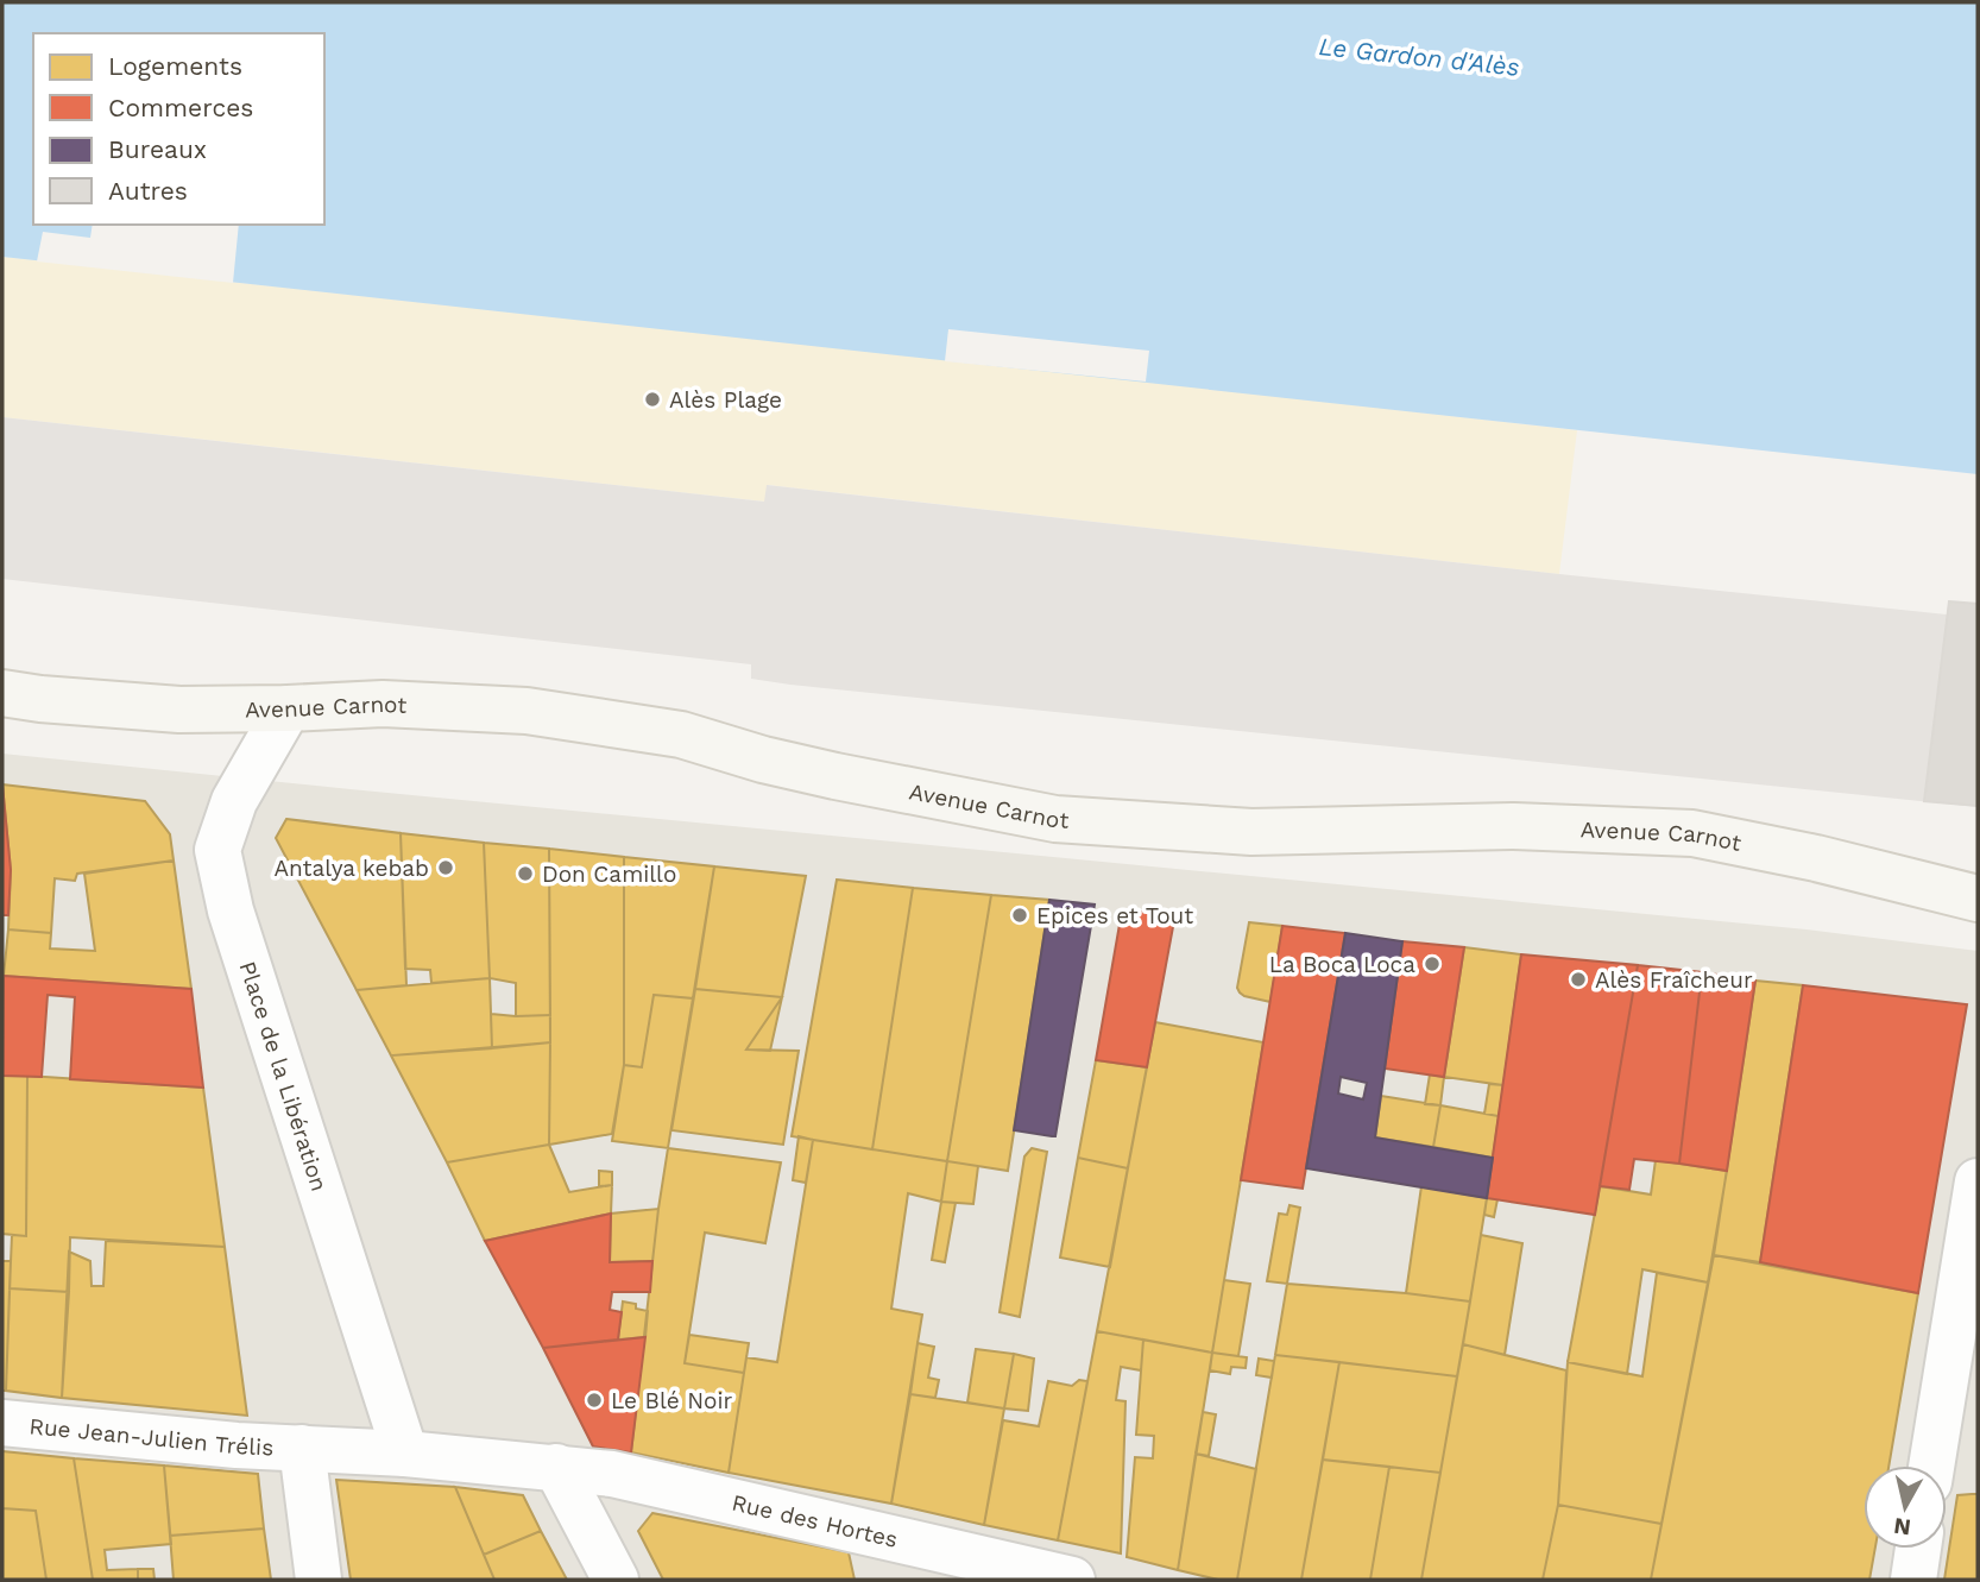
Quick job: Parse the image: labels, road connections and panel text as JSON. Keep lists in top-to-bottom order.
{
  "streets": {
    "main road": ["Avenue Carnot"],
    "street": ["Place de la Libération", "Rue Jean-Julien Trélis", "Rue des Hortes"]
  },
  "crossings": [
    ["Avenue Carnot", "Place de la Libération"],
    ["Place de la Libération", "Rue Jean-Julien Trélis"],
    ["Place de la Libération", "Rue des Hortes"],
    ["Rue Jean-Julien Trélis", "Rue des Hortes"]
  ],
  "water": ["Le Gardon d'Alès"],
  "places": [
    "Alès Plage",
    "Antalya kebab",
    "Don Camillo",
    "Epices et Tout",
    "La Boca Loca",
    "Alès Fraîcheur",
    "Le Blé Noir"
  ],
  "legend": [
    "Logements",
    "Commerces",
    "Bureaux",
    "Autres"
  ],
  "north": "bottom"
}
